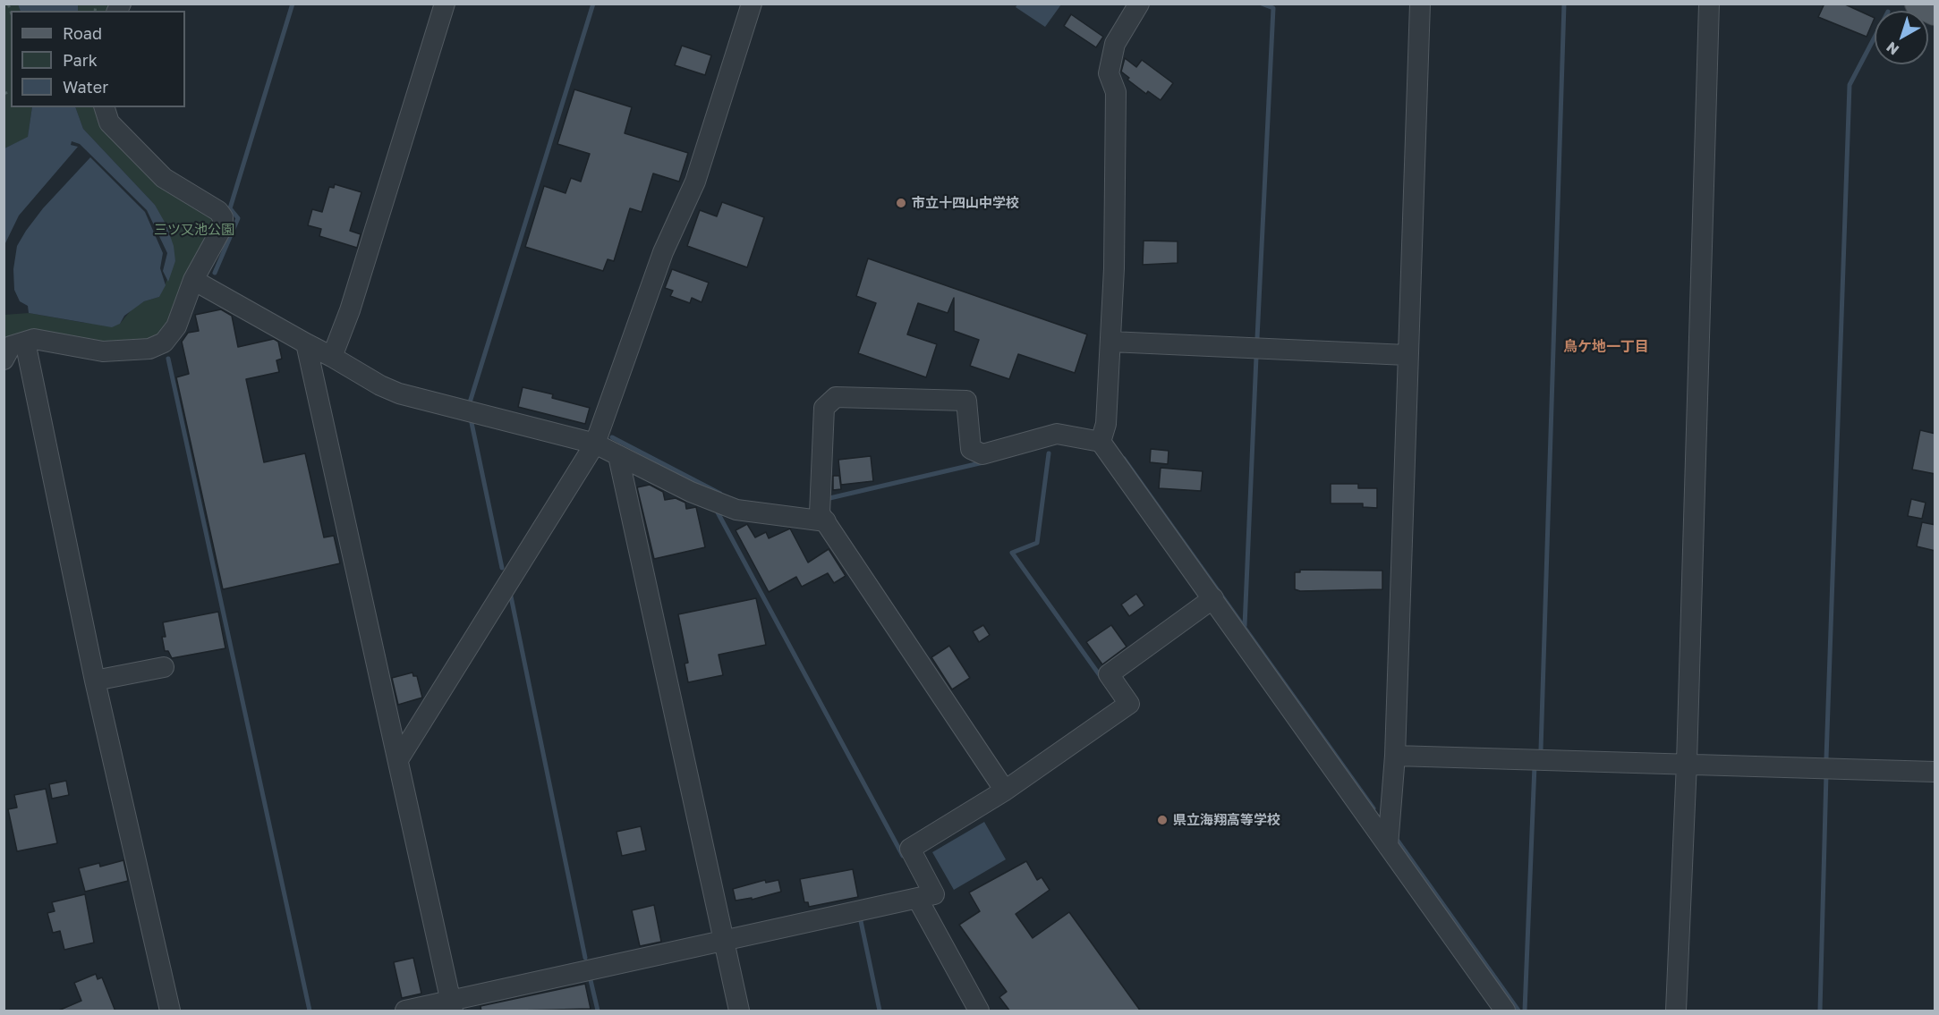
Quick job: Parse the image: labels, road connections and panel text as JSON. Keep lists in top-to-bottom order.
{
  "districts": ["鳥ケ地一丁目"],
  "parks": ["三ツ又池公園"],
  "places": ["市立十四山中学校", "県立海翔高等学校"],
  "legend": ["Road", "Park", "Water"],
  "north": "bottom left"
}
